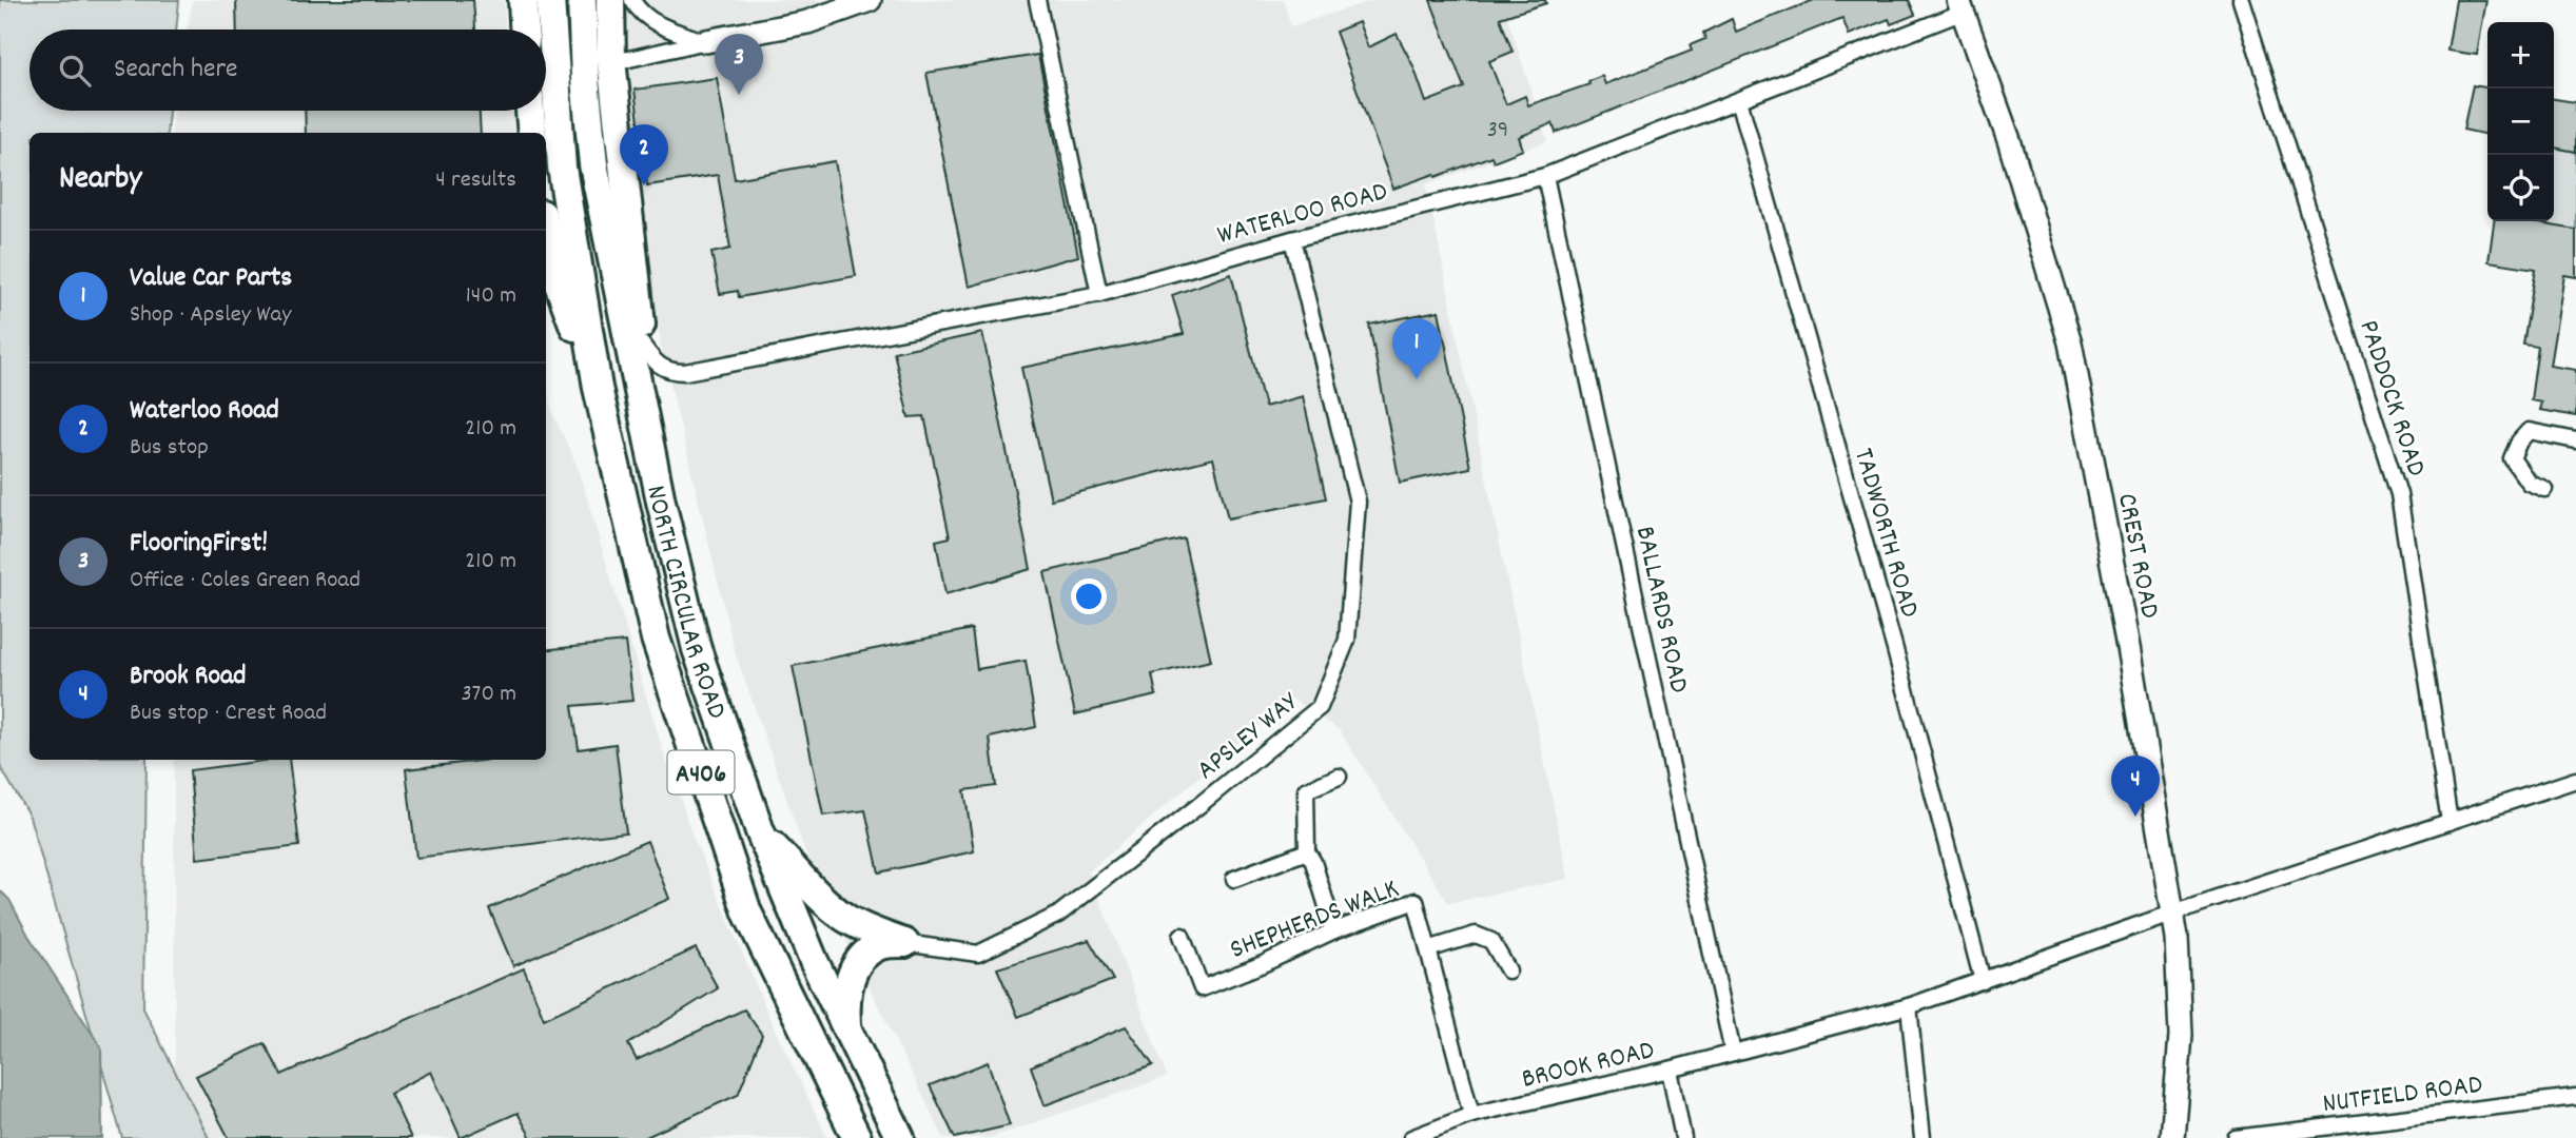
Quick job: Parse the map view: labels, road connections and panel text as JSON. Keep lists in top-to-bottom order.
{
  "streets": {
    "highway": ["NORTH CIRCULAR ROAD", "A406"],
    "street": [
      "WATERLOO ROAD",
      "PADDOCK ROAD",
      "TADWORTH ROAD",
      "CREST ROAD",
      "BALLARDS ROAD",
      "APSLEY WAY",
      "SHEPHERDS WALK",
      "BROOK ROAD",
      "NUTFIELD ROAD"
    ]
  },
  "crossings": [
    ["WATERLOO ROAD", "TADWORTH ROAD"],
    ["WATERLOO ROAD", "CREST ROAD"],
    ["WATERLOO ROAD", "BALLARDS ROAD"],
    ["WATERLOO ROAD", "APSLEY WAY"],
    ["WATERLOO ROAD", "A406"],
    ["PADDOCK ROAD", "BROOK ROAD"],
    ["TADWORTH ROAD", "BROOK ROAD"],
    ["CREST ROAD", "BROOK ROAD"],
    ["NORTH CIRCULAR ROAD", "A406"],
    ["BALLARDS ROAD", "BROOK ROAD"],
    ["SHEPHERDS WALK", "BROOK ROAD"]
  ],
  "house_numbers": ["39"],
  "page": {
    "map_buttons": ["+", "−"],
    "search": "Search here",
    "pins": [
      "3",
      "2",
      "1",
      "4"
    ],
    "heading": ["Nearby", "4 results"],
    "list": [
      {
        "mark": "1",
        "name": "Value Car Parts",
        "note": "Shop · Apsley Way",
        "value": "140 m"
      },
      {
        "mark": "2",
        "name": "Waterloo Road",
        "note": "Bus stop",
        "value": "210 m"
      },
      {
        "mark": "3",
        "name": "FlooringFirst!",
        "note": "Office · Coles Green Road",
        "value": "210 m"
      },
      {
        "mark": "4",
        "name": "Brook Road",
        "note": "Bus stop · Crest Road",
        "value": "370 m"
      }
    ]
  }
}
